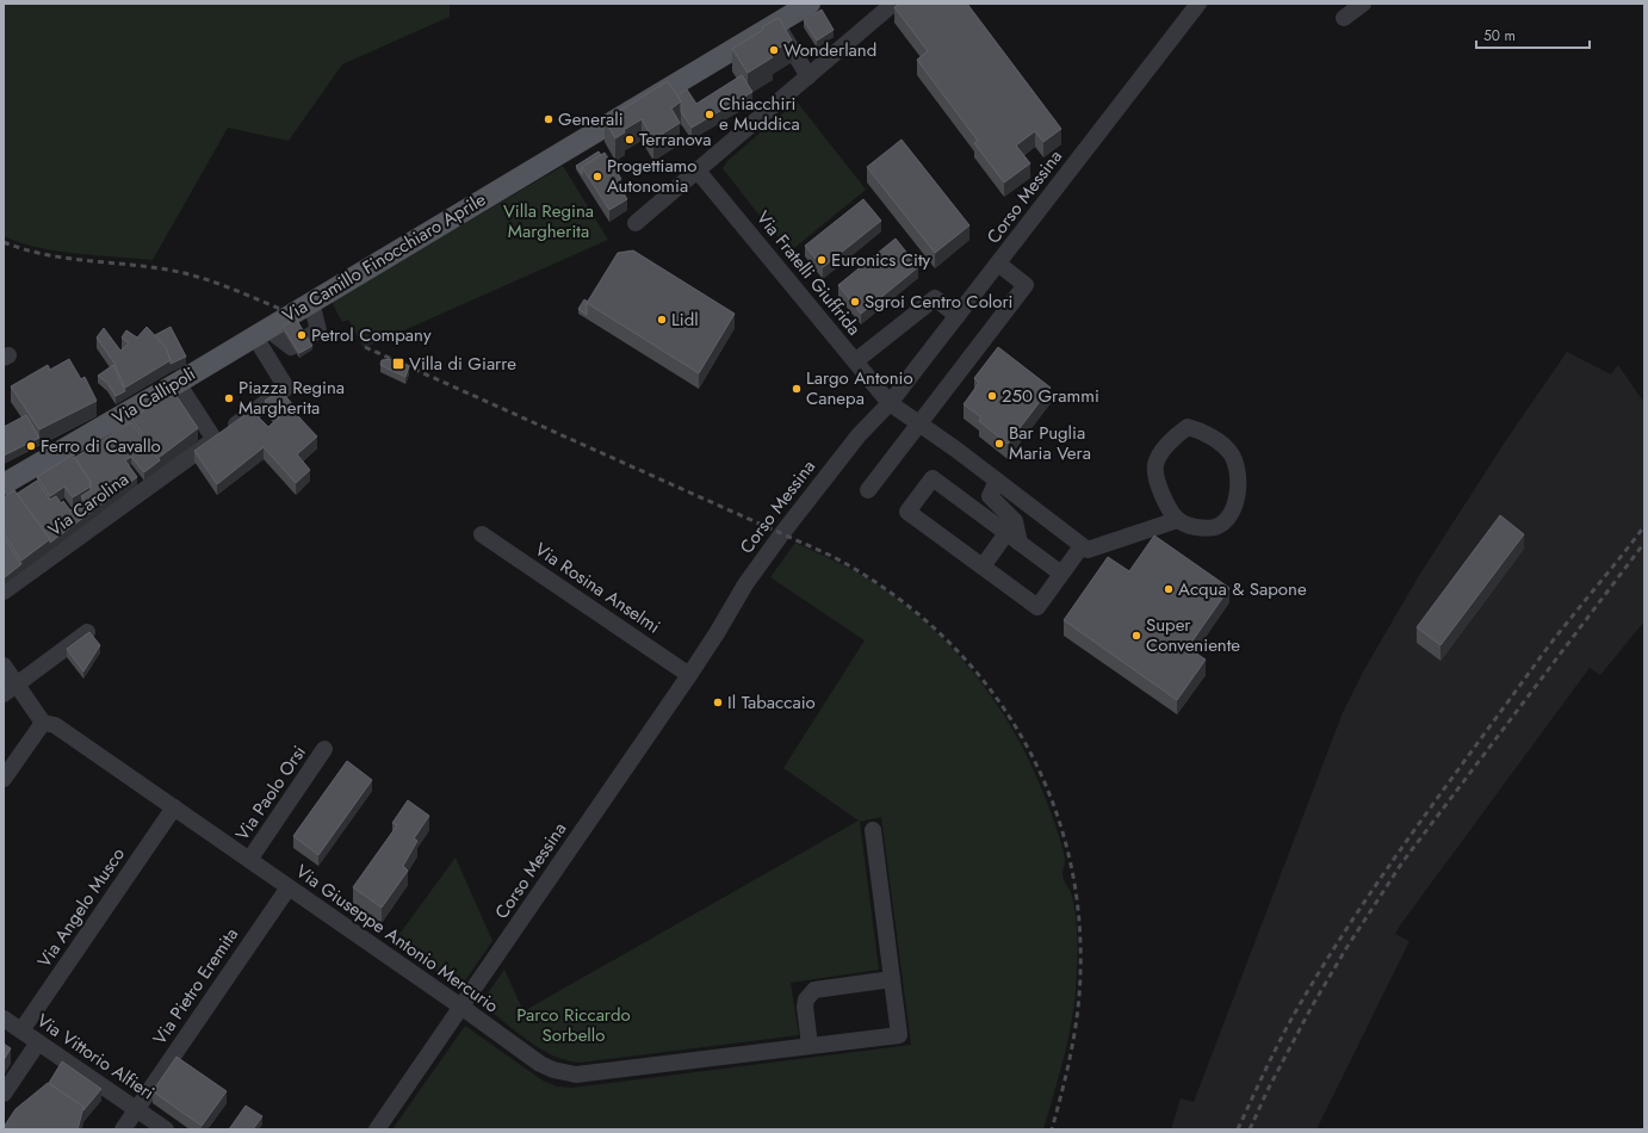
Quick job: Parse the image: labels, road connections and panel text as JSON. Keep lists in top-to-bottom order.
{
  "streets": {
    "main road": ["Via Camillo Finocchiaro Aprile", "Via Callipoli"],
    "street": [
      "Corso Messina",
      "Via Fratelli Giuffrida",
      "Via Carolina",
      "Via Rosina Anselmi",
      "Via Paolo Orsi",
      "Via Angelo Musco",
      "Via Giuseppe Antonio Mercurio",
      "Via Pietro Eremita",
      "Via Vittorio Alfieri"
    ]
  },
  "crossings": [
    ["Corso Messina", "Via Fratelli Giuffrida"],
    ["Corso Messina", "Via Rosina Anselmi"],
    ["Corso Messina", "Via Giuseppe Antonio Mercurio"],
    ["Via Camillo Finocchiaro Aprile", "Via Callipoli"],
    ["Via Camillo Finocchiaro Aprile", "Via Carolina"],
    ["Via Callipoli", "Via Carolina"],
    ["Via Paolo Orsi", "Via Giuseppe Antonio Mercurio"],
    ["Via Angelo Musco", "Via Giuseppe Antonio Mercurio"],
    ["Via Angelo Musco", "Via Vittorio Alfieri"],
    ["Via Giuseppe Antonio Mercurio", "Via Pietro Eremita"],
    ["Via Pietro Eremita", "Via Vittorio Alfieri"]
  ],
  "parks": ["Villa Regina Margherita", "Parco Riccardo Sorbello"],
  "places": {
    "other": [
      "Wonderland",
      "Chiacchiri e Muddica",
      "Generali",
      "Terranova",
      "Progettiamo Autonomia",
      "Euronics City",
      "Sgroi Centro Colori",
      "Lidl",
      "Petrol Company",
      "Largo Antonio Canepa",
      "250 Grammi",
      "Piazza Regina Margherita",
      "Bar Puglia Maria Vera",
      "Ferro di Cavallo",
      "Acqua & Sapone",
      "Super Conveniente",
      "Il Tabaccaio"
    ],
    "transit": ["Villa di Giarre"]
  },
  "scale_bar": "50 m"
}
